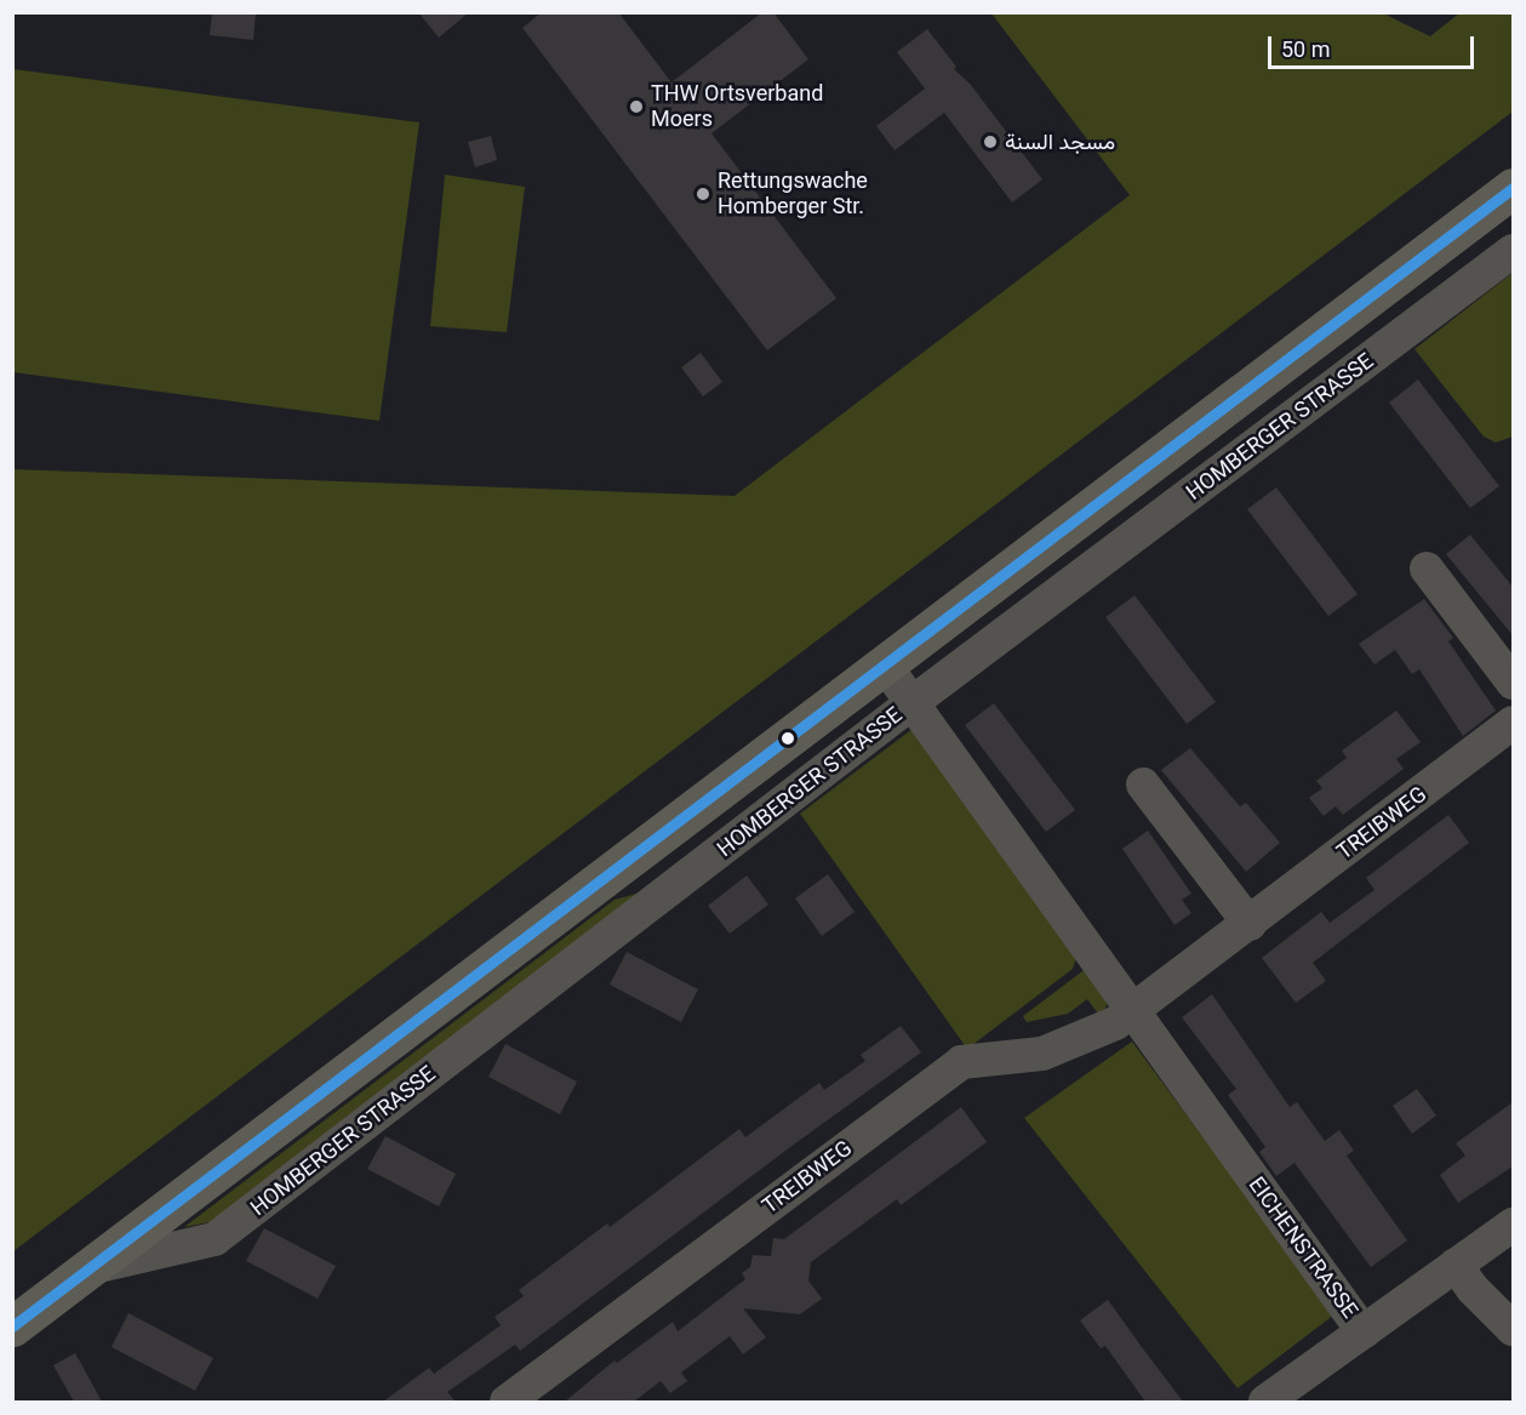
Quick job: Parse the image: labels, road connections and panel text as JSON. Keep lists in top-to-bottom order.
{
  "streets": {
    "main road": ["HOMBERGER STRASSE"],
    "street": ["TREIBWEG", "EICHENSTRASSE"]
  },
  "crossings": [
    ["TREIBWEG", "EICHENSTRASSE"]
  ],
  "places": ["THW Ortsverband Moers", "مسجد السنة", "Rettungswache Homberger Str."],
  "scale_bar": "50 m"
}
